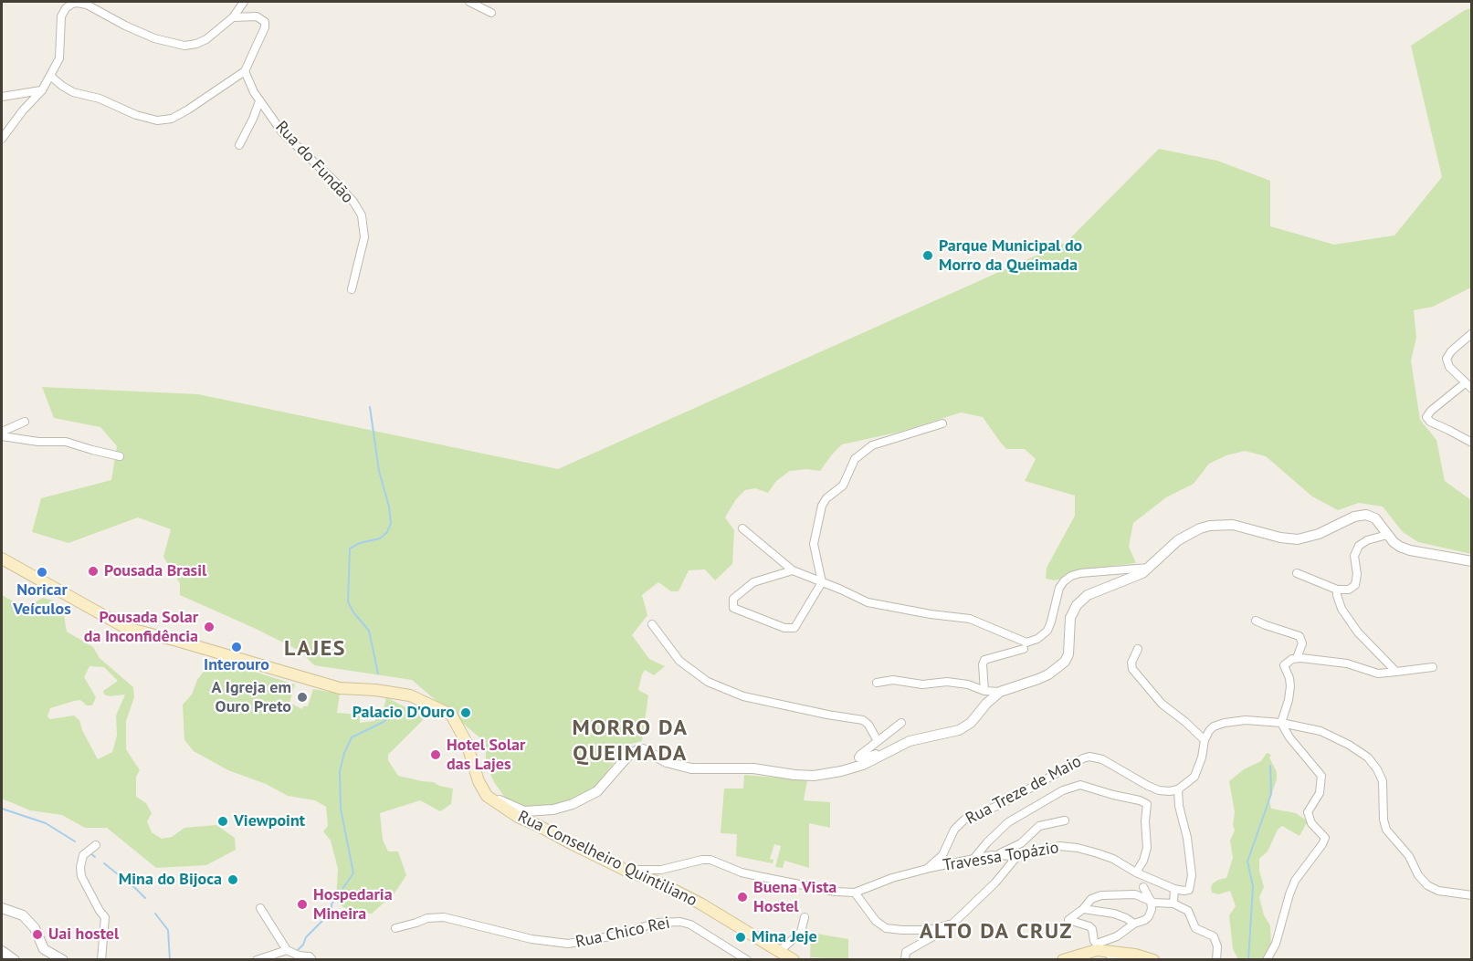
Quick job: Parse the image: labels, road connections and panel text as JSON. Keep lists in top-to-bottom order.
{
  "streets": {
    "main road": ["Rua Conselheiro Quintiliano"],
    "street": [
      "Rua do Fundão",
      "Rua Treze de Maio",
      "Travessa Topázio",
      "Rua Chico Rei"
    ]
  },
  "crossings": [
    ["Rua Treze de Maio", "Travessa Topázio"]
  ],
  "districts": ["LAJES", "MORRO DA QUEIMADA", "ALTO DA CRUZ"],
  "places": [
    "Parque Municipal do Morro da Queimada",
    "Pousada Brasil",
    "Noricar Veículos",
    "Pousada Solar da Inconfidência",
    "Interouro",
    "A Igreja em Ouro Preto",
    "Palacio D'Ouro",
    "Hotel Solar das Lajes",
    "Viewpoint",
    "Mina do Bijoca",
    "Buena Vista Hostel",
    "Hospedaria Mineira",
    "Uai hostel",
    "Mina Jeje"
  ]
}
